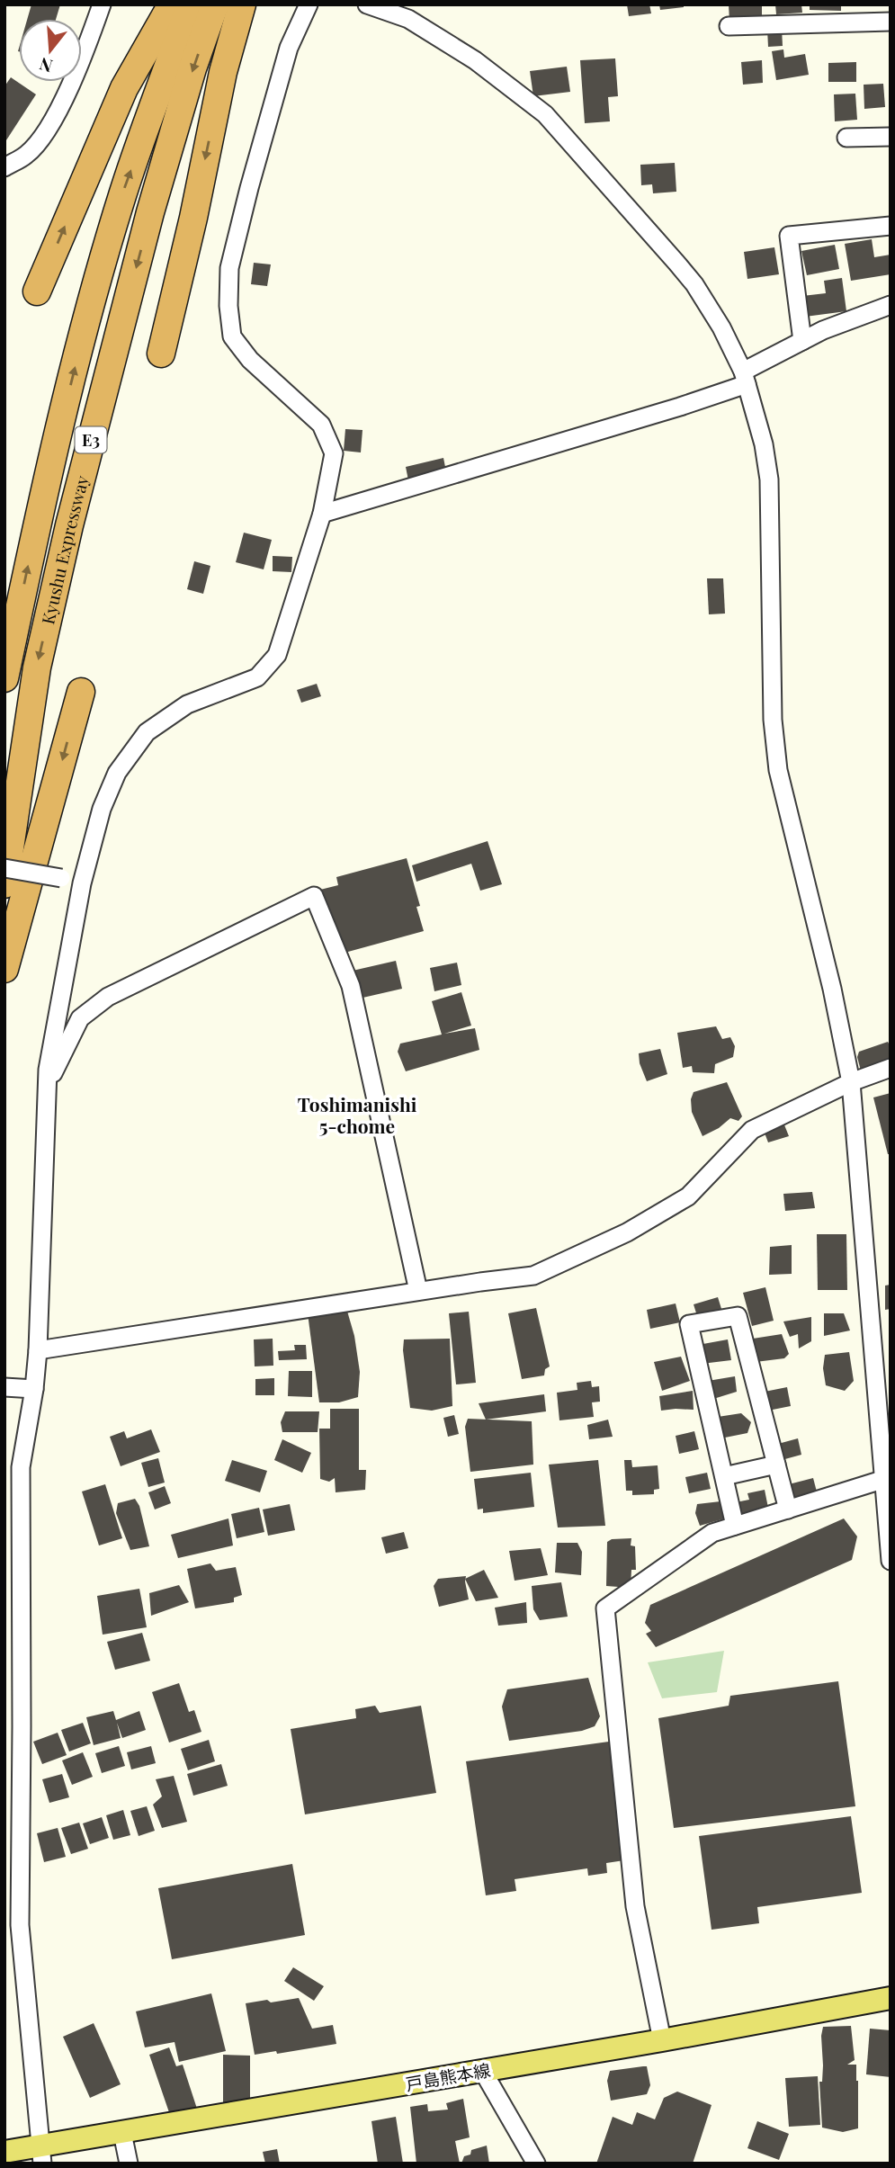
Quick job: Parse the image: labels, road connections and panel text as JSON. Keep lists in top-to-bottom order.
{
  "streets": {
    "highway": ["E3", "Kyushu Expressway"],
    "main road": ["戸島熊本線"]
  },
  "districts": ["Toshimanishi 5-chome"],
  "north": "bottom"
}
